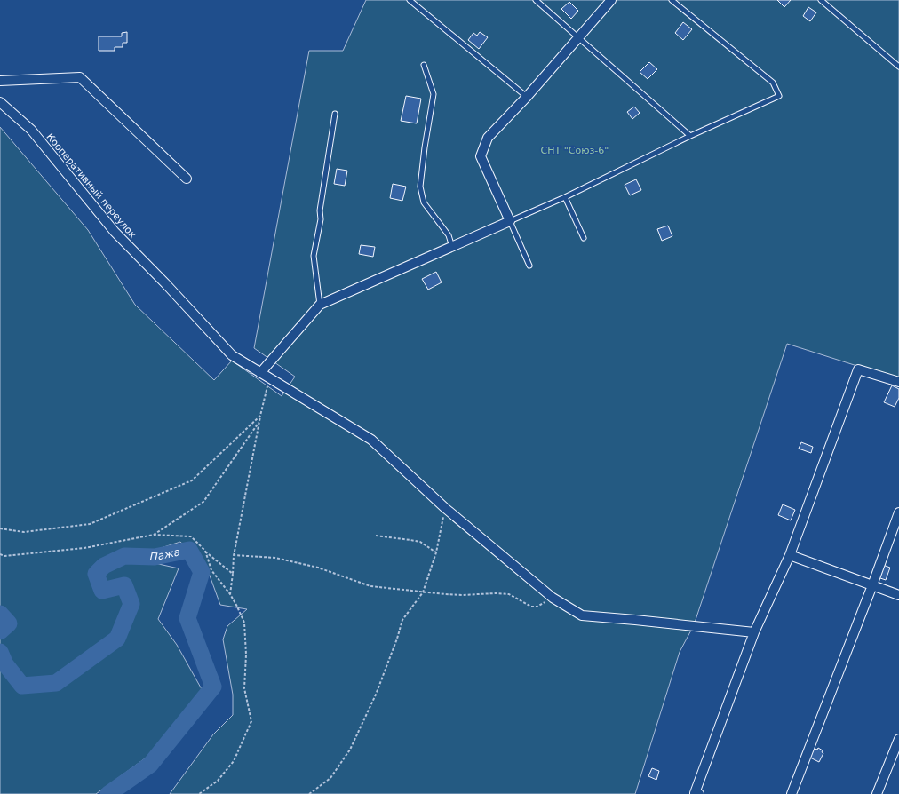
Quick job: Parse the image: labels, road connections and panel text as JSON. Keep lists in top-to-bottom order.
{
  "streets": {
    "street": ["Кооперативный переулок"]
  },
  "water": ["Пажа"],
  "parks": ["СНТ \"Союз-6\""]
}
